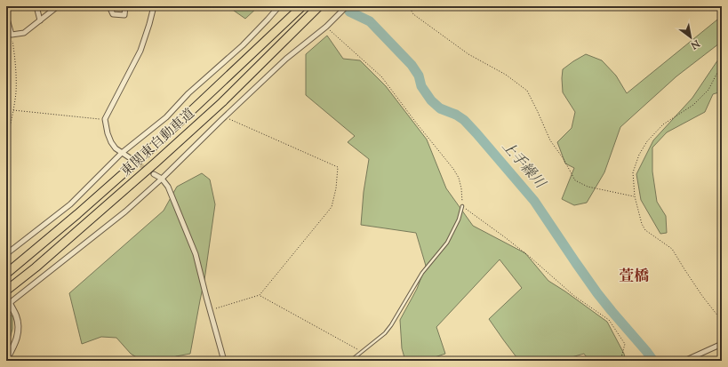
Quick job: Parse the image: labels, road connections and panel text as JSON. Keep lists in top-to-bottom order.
{
  "streets": {
    "highway": ["東関東自動車道"]
  },
  "districts": ["萱橋"],
  "water": ["上手繰川"],
  "north": "bottom right"
}
